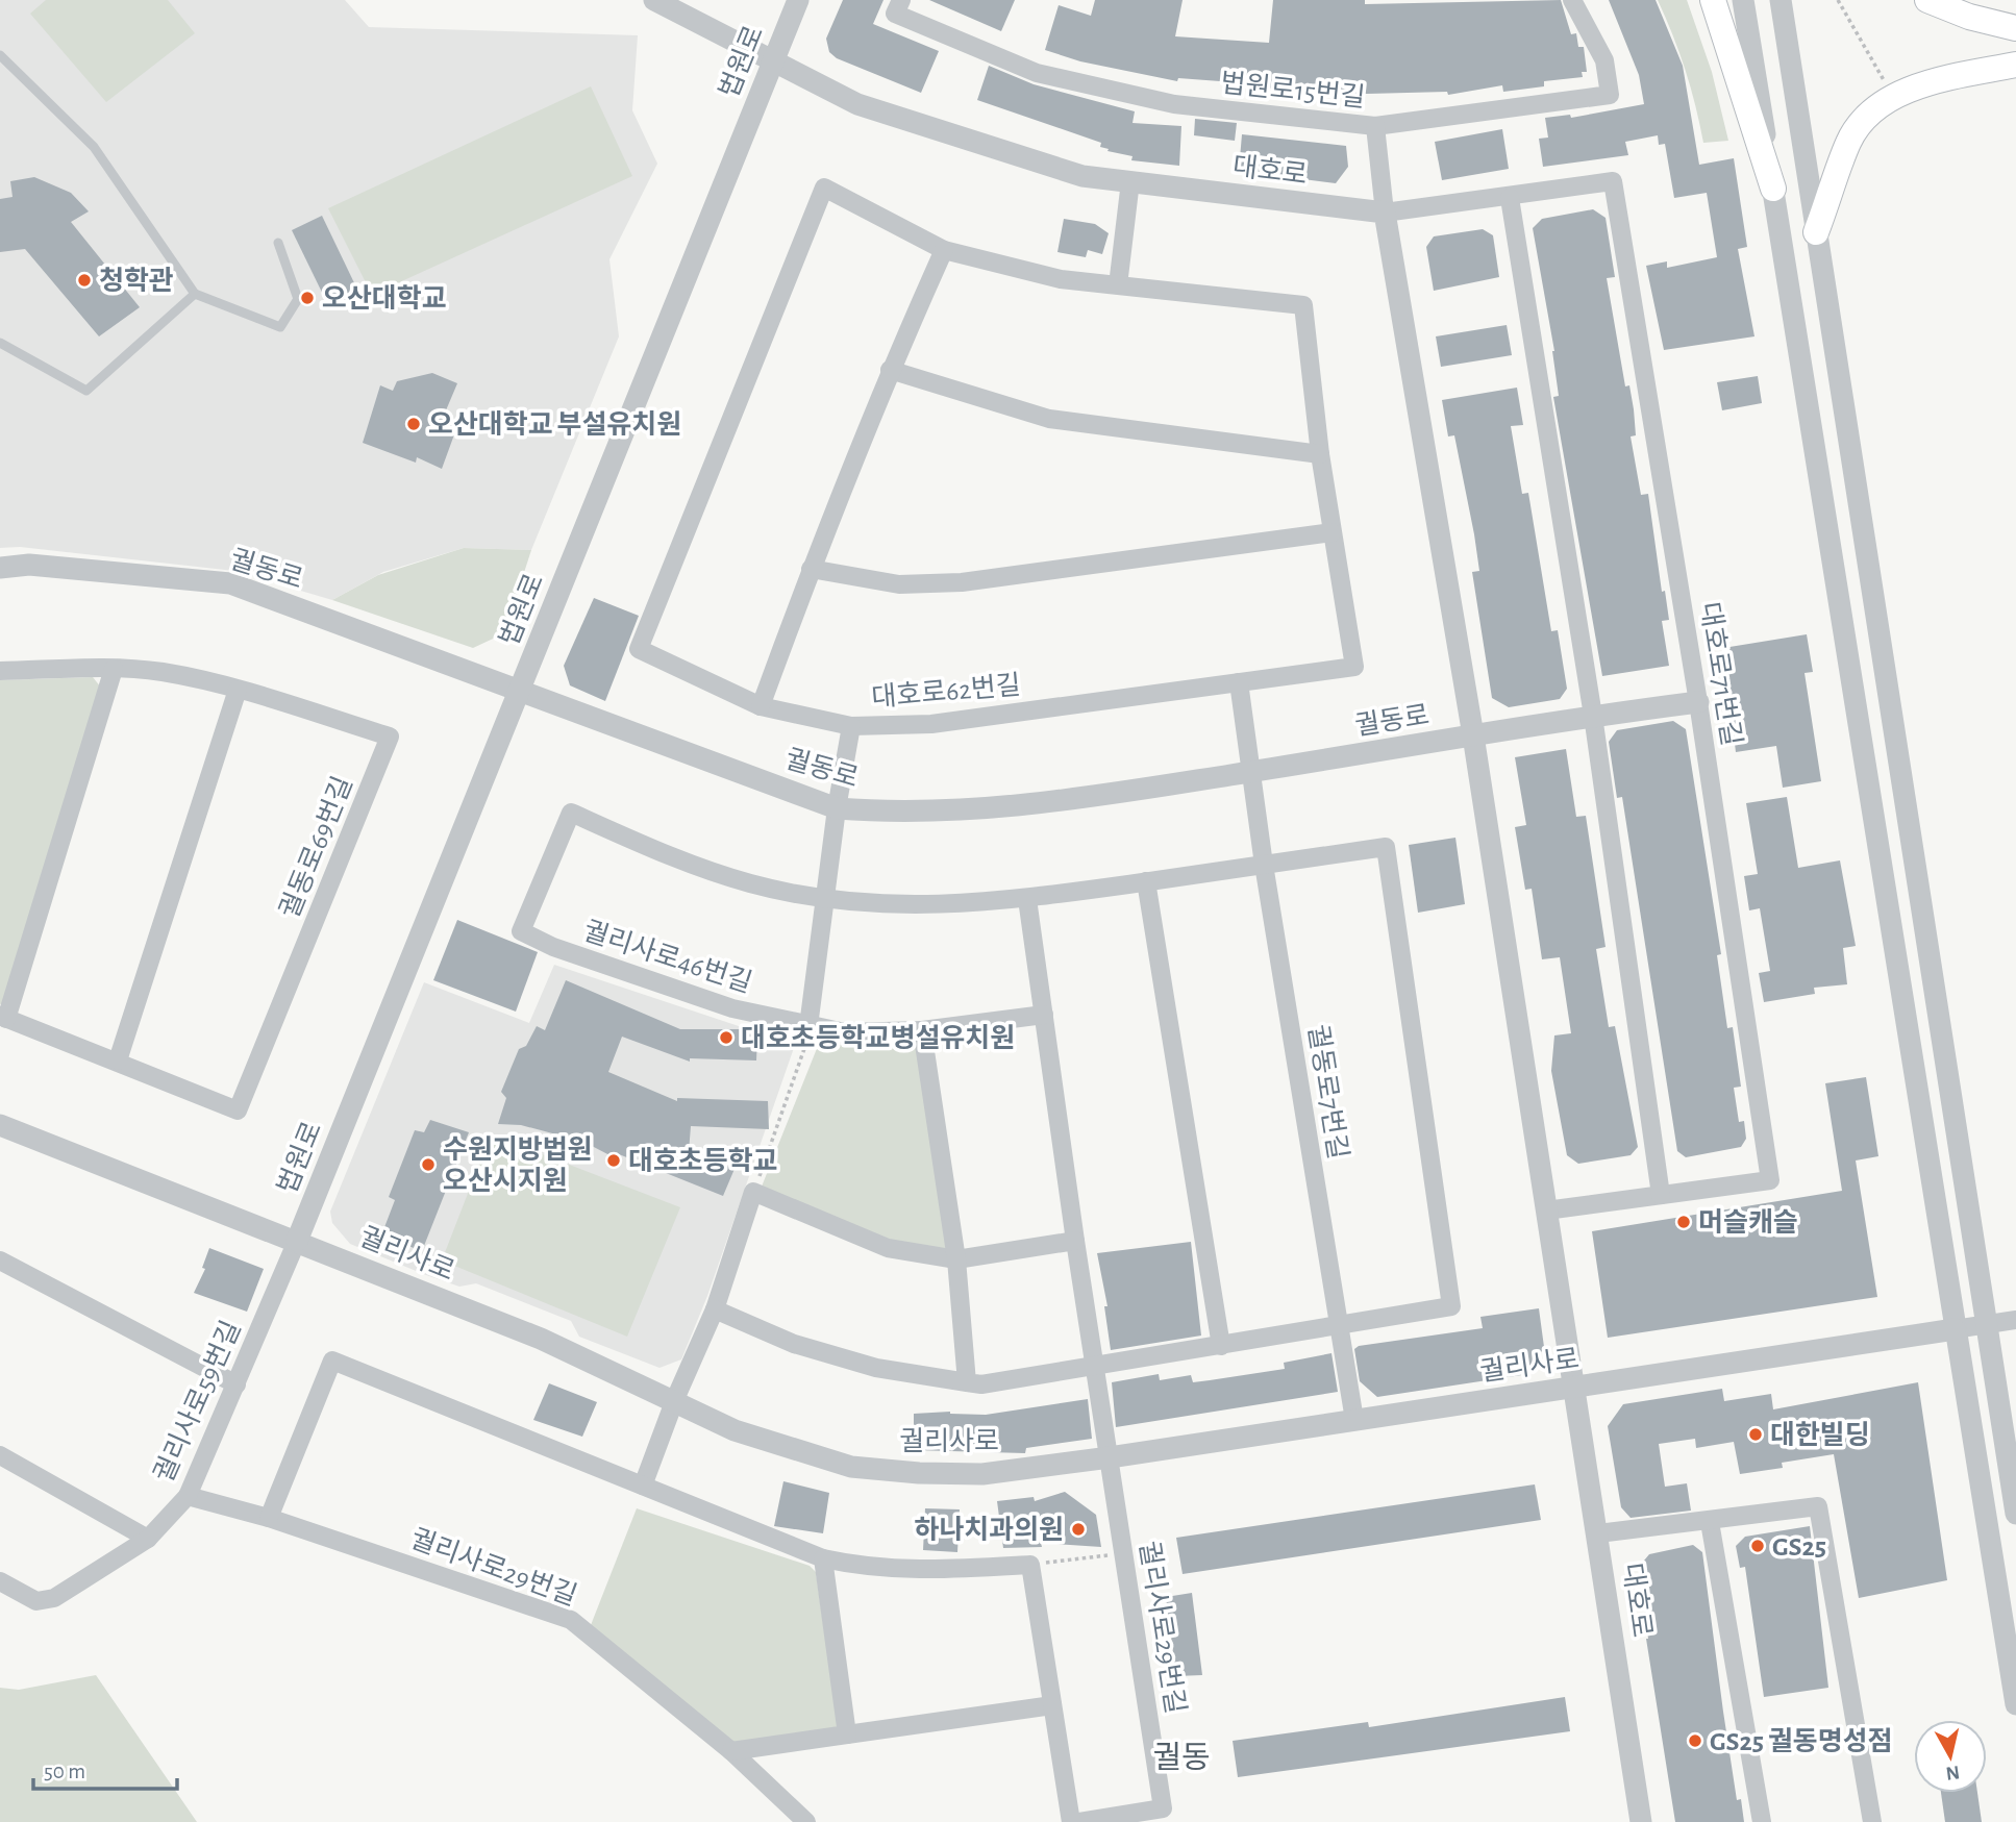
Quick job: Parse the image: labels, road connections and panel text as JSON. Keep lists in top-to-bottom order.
{
  "streets": {
    "street": [
      "법원로",
      "법원로15번길",
      "대호로",
      "궐동로",
      "대호로71번길",
      "대호로62번길",
      "궐동로69번길",
      "궐리사로46번길",
      "궐동로7번길",
      "궐리사로",
      "궐리사로59번길",
      "궐리사로29번길"
    ]
  },
  "crossings": [
    ["법원로", "대호로"],
    ["법원로", "궐동로"],
    ["법원로", "궐리사로"],
    ["법원로", "궐리사로59번길"],
    ["대호로", "궐동로"],
    ["대호로", "대호로71번길"],
    ["대호로", "궐리사로"],
    ["궐동로", "대호로71번길"],
    ["궐동로", "궐동로7번길"],
    ["대호로62번길", "궐동로7번길"],
    ["궐리사로46번길", "궐동로7번길"],
    ["궐리사로46번길", "궐리사로29번길"],
    ["궐동로7번길", "궐리사로"],
    ["궐리사로", "궐리사로59번길"],
    ["궐리사로", "궐리사로29번길"],
    ["궐리사로59번길", "궐리사로29번길"]
  ],
  "districts": ["궐동"],
  "places": [
    "청학관",
    "오산대학교",
    "오산대학교 부설유치원",
    "대호초등학교병설유치원",
    "대호초등학교",
    "수원지방법원 오산시지원",
    "머슬캐슬",
    "대한빌딩",
    "하나치과의원",
    "GS25",
    "GS25 궐동명성점"
  ],
  "scale_bar": "50 m",
  "north": "bottom"
}
